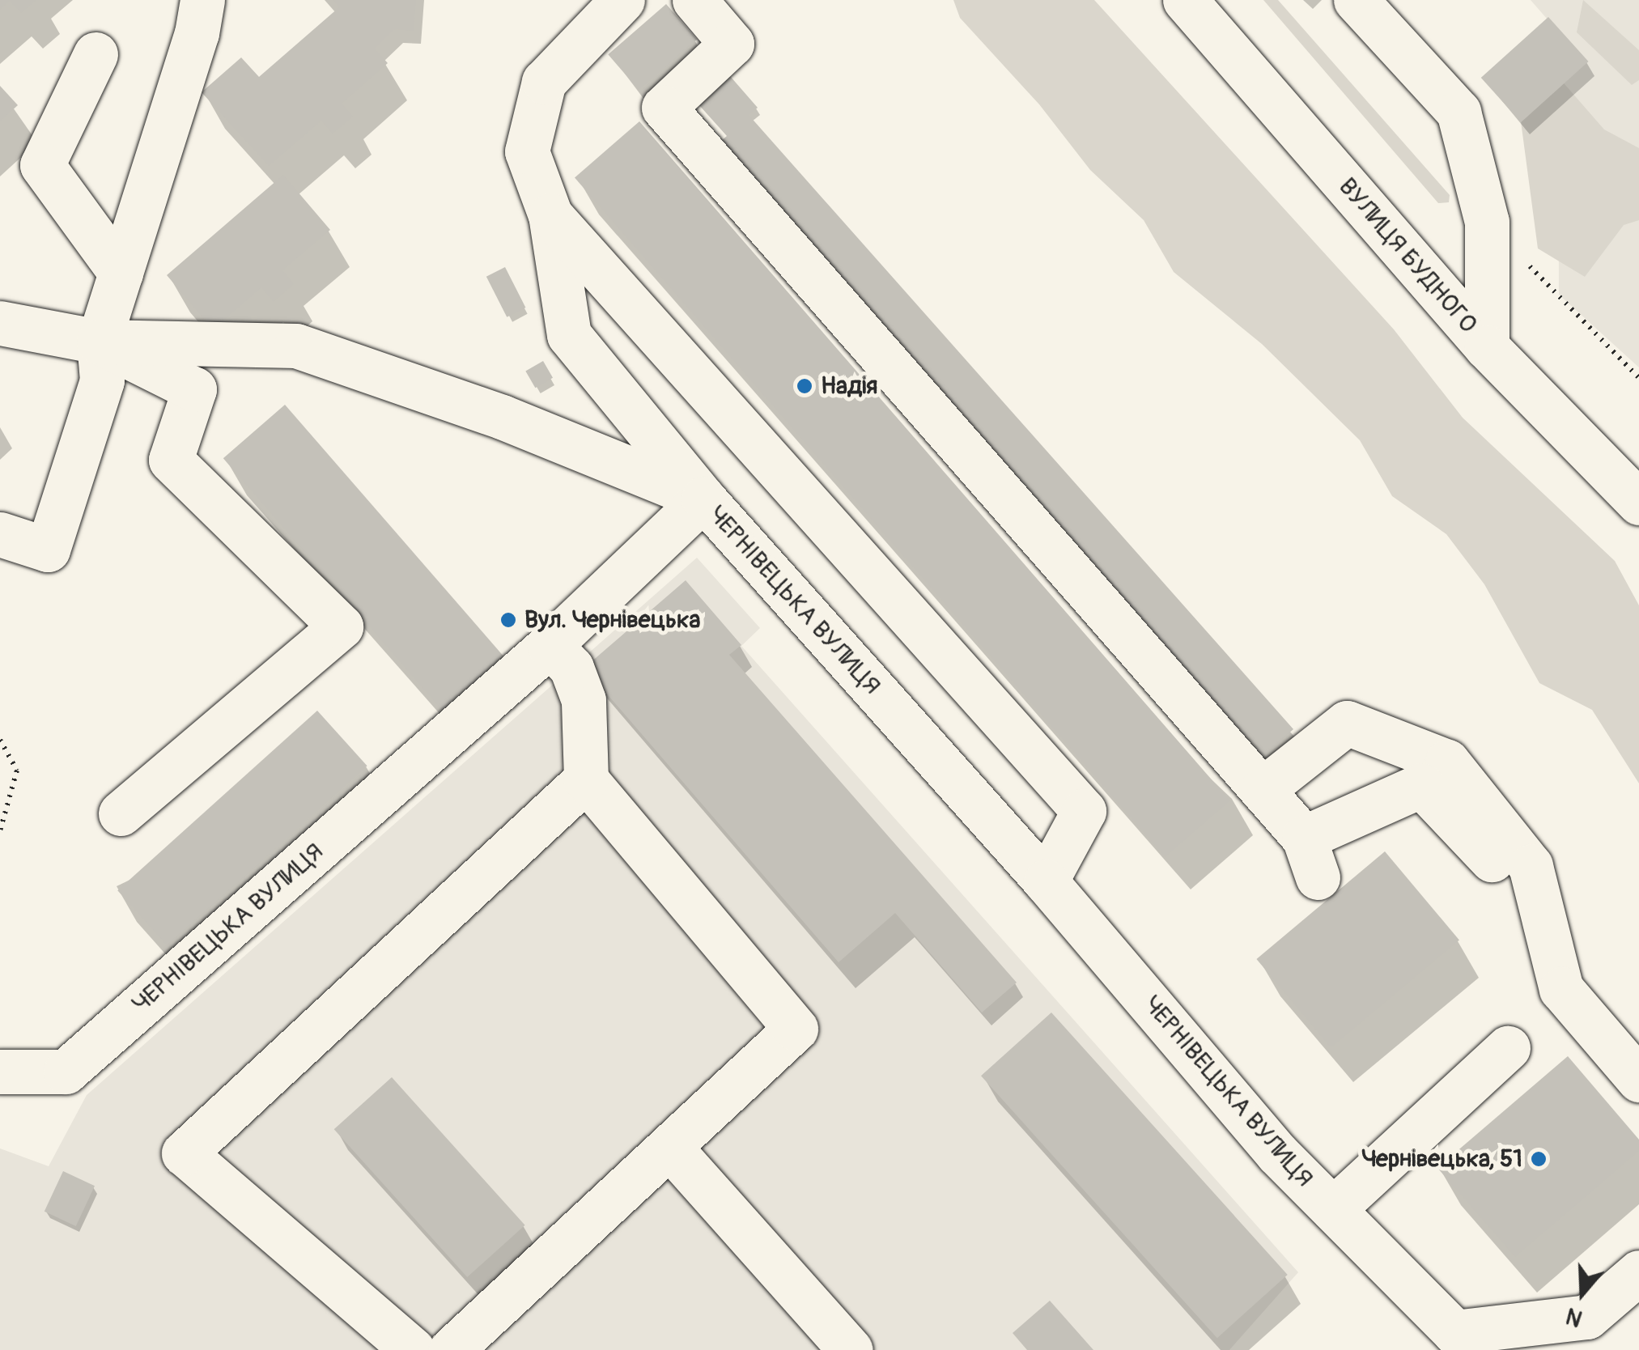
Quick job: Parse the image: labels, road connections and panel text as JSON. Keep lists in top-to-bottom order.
{
  "streets": {
    "main road": ["ВУЛИЦЯ БУДНОГО", "ЧЕРНІВЕЦЬКА ВУЛИЦЯ"]
  },
  "places": ["Надія", "Вул. Чернівецька", "Чернівецька, 51"],
  "north": "bottom"
}
